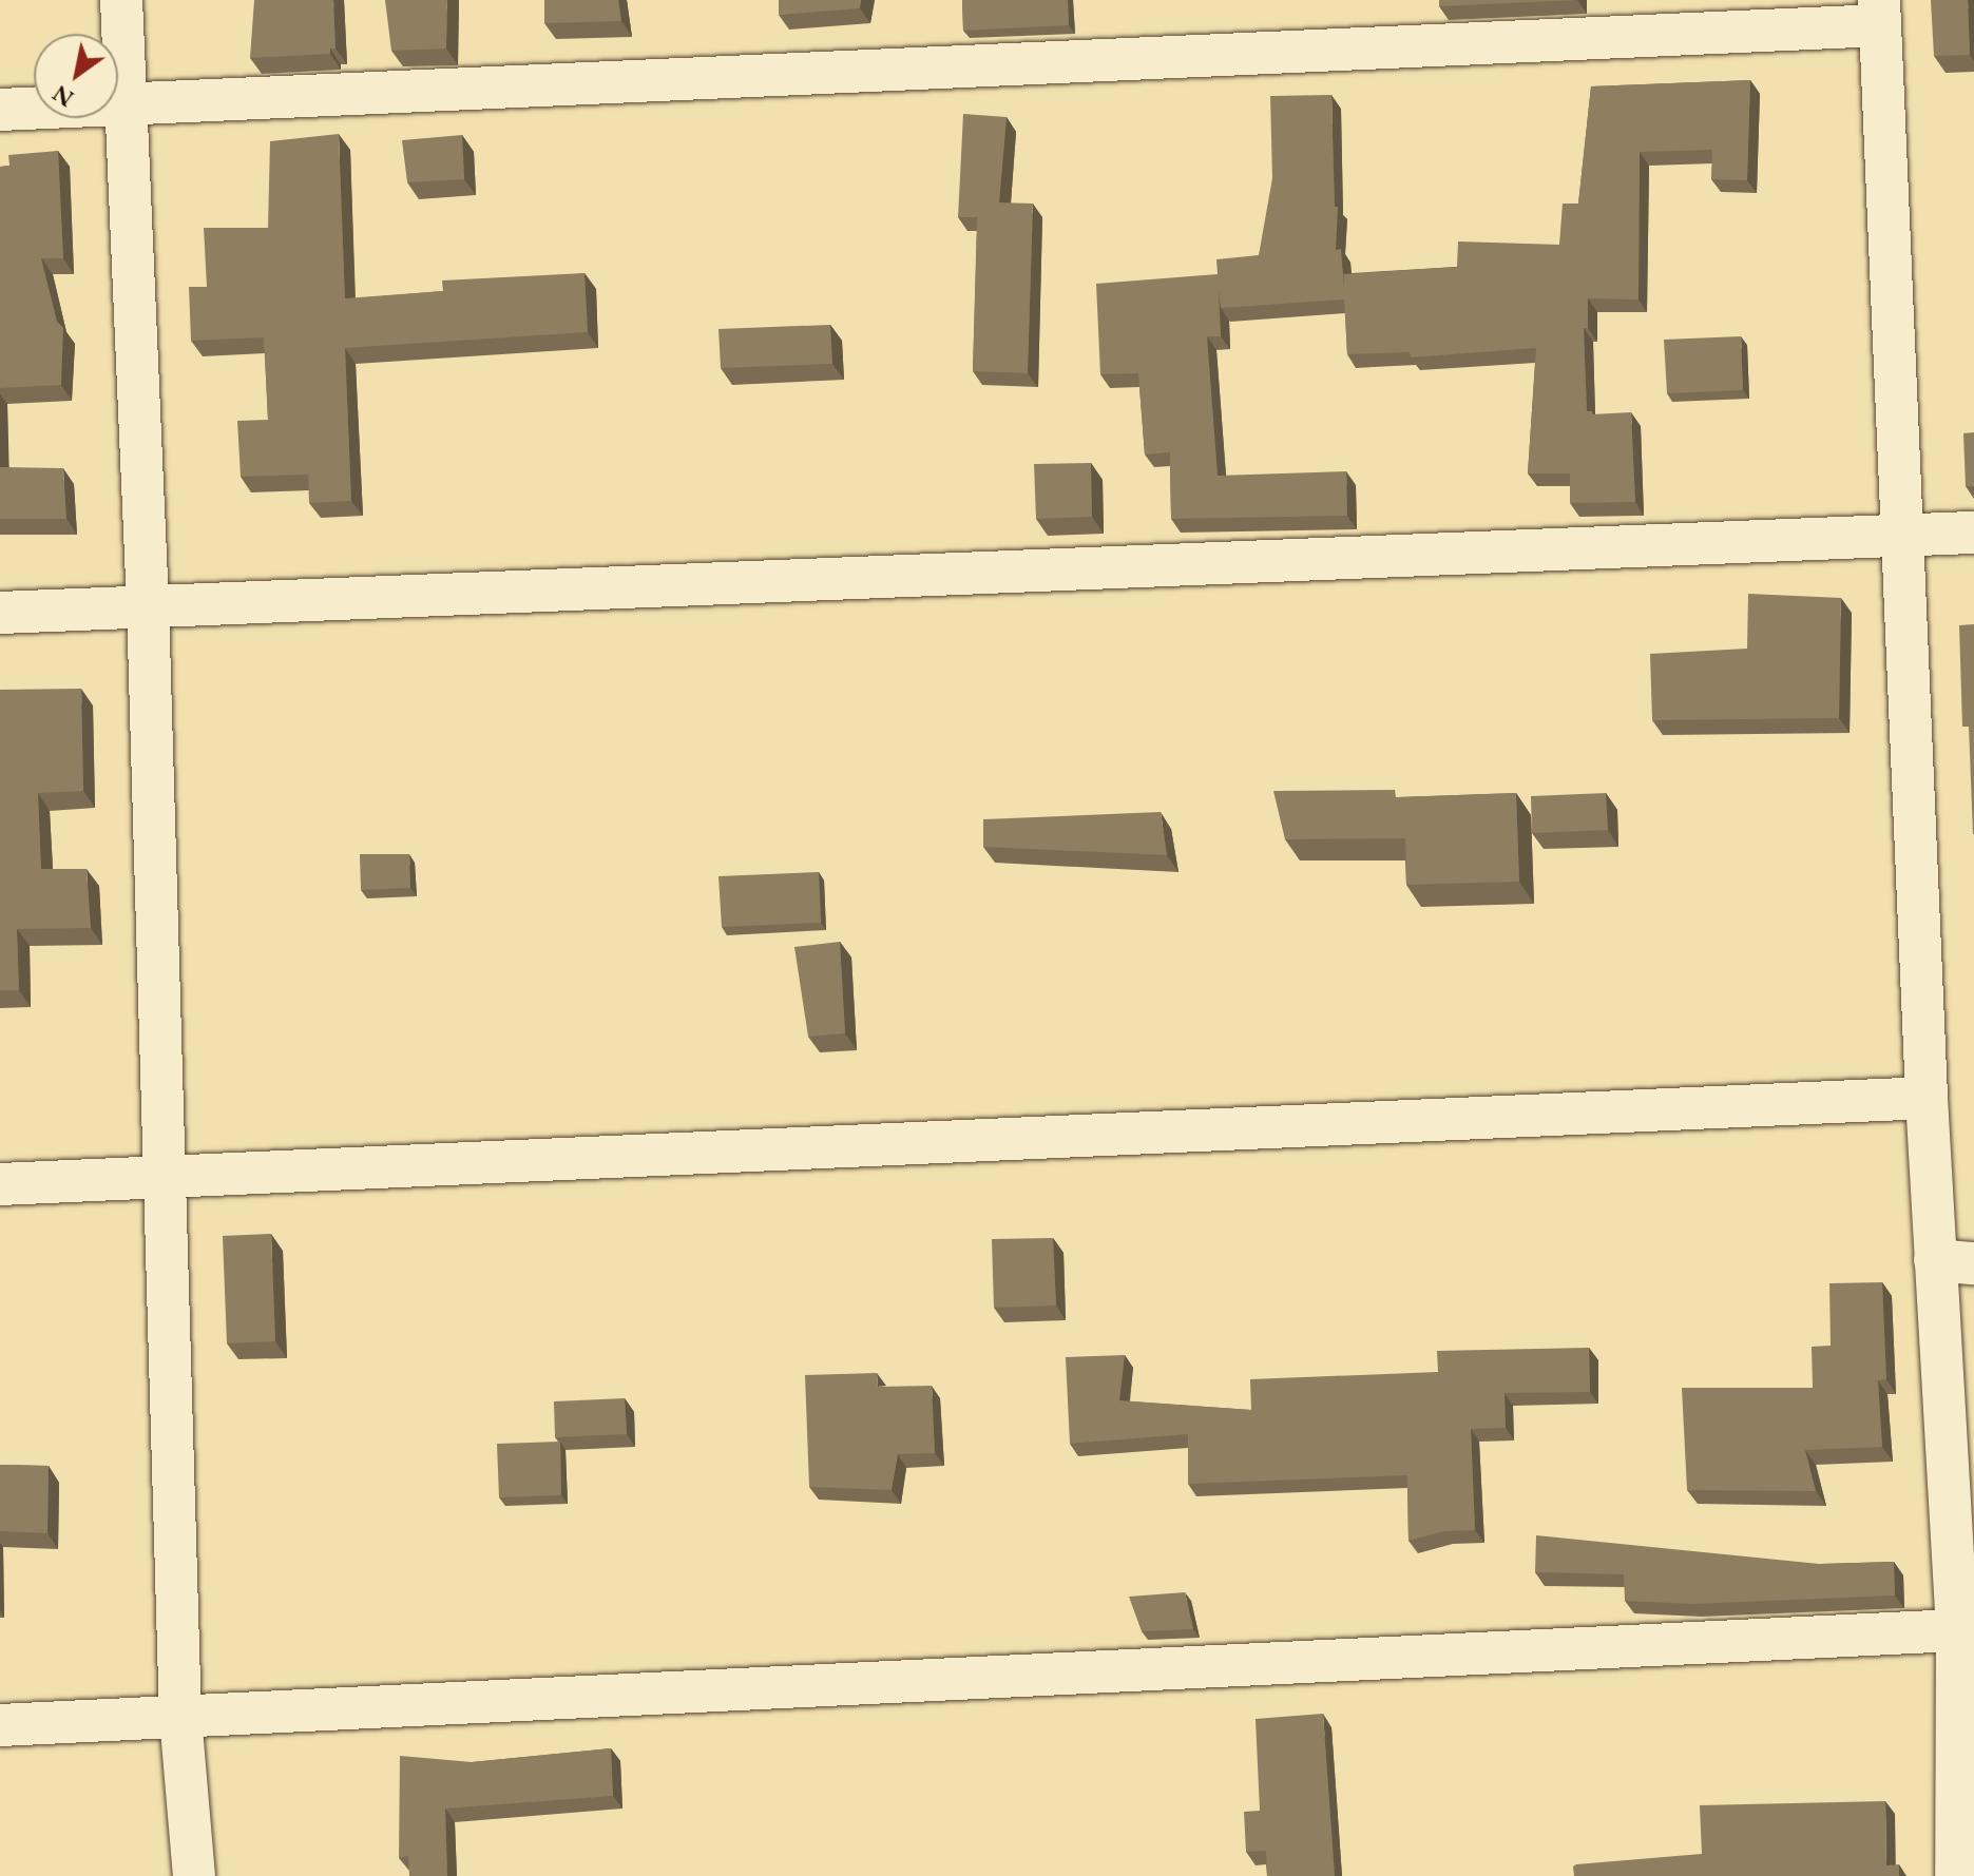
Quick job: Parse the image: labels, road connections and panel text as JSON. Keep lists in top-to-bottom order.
{
  "north": "bottom left"
}
